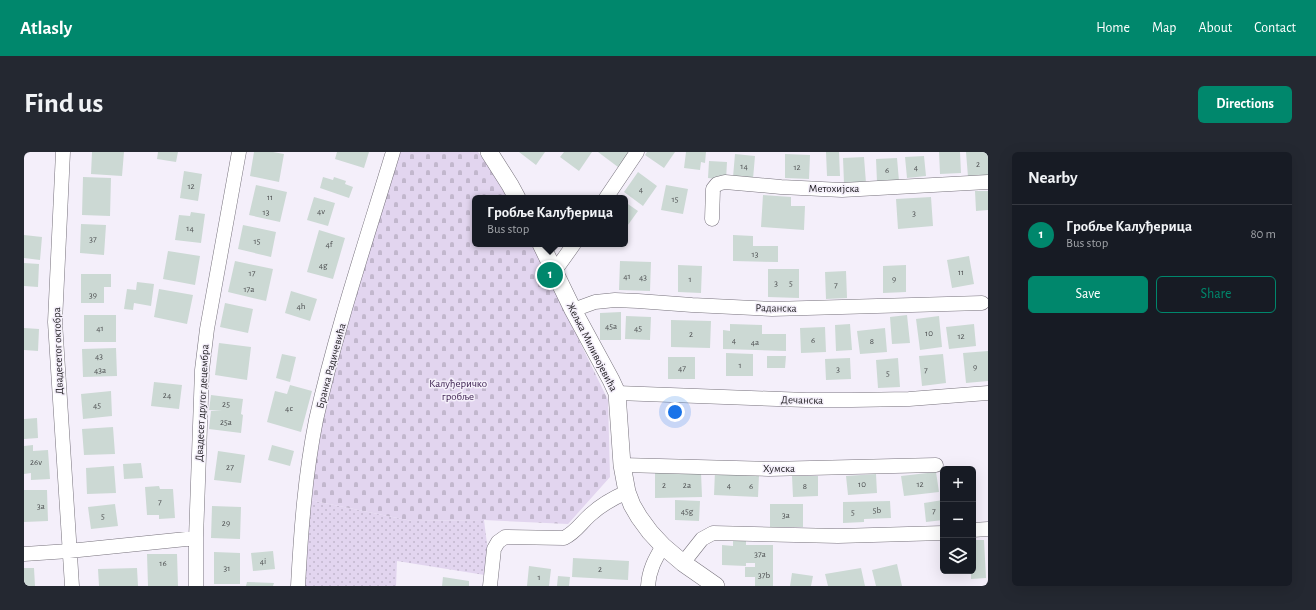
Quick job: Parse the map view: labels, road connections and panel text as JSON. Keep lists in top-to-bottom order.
{
  "streets": {
    "street": [
      "Метохијска",
      "Раданска",
      "Жељка Миливојевића",
      "Двадесетог октобра",
      "Бранка Радичевића",
      "Дечанска",
      "Двадесет другог децембра",
      "Хумска"
    ]
  },
  "crossings": [
    ["Раданска", "Жељка Миливојевића"],
    ["Жељка Миливојевића", "Дечанска"],
    ["Жељка Миливојевића", "Хумска"]
  ],
  "parks": ["Калуђеричко гробље"],
  "house_numbers": [
    "2",
    "14",
    "12",
    "4",
    "6",
    "12",
    "4",
    "11",
    "15",
    "4v",
    "13",
    "3",
    "14",
    "37",
    "15",
    "4f",
    "13",
    "4g",
    "11",
    "17",
    "41",
    "43",
    "1",
    "9",
    "3",
    "5",
    "7",
    "17a",
    "39",
    "4h",
    "45a",
    "41",
    "45",
    "10",
    "2",
    "12",
    "4",
    "6",
    "8",
    "4a",
    "43",
    "1",
    "9",
    "47",
    "3",
    "43a",
    "7",
    "5",
    "24",
    "25",
    "45",
    "4c",
    "25a",
    "26v",
    "27",
    "10",
    "12",
    "2",
    "2a",
    "4",
    "6",
    "8",
    "7",
    "3a",
    "5b",
    "45g",
    "7",
    "5",
    "3a",
    "5",
    "29",
    "37a",
    "4i",
    "16",
    "31",
    "2",
    "37b",
    "1"
  ],
  "page": {
    "header": "Atlasly",
    "nav": [
      "Home",
      "Map",
      "About",
      "Contact"
    ],
    "buttons": [
      "Directions",
      ["Save", "Share"]
    ],
    "title": "Find us",
    "heading": "Nearby",
    "popup": ["Гробље Калуђерица", "Bus stop"],
    "list": [
      {
        "mark": "1",
        "name": "Гробље Калуђерица",
        "note": "Bus stop",
        "value": "80 m"
      }
    ],
    "pins": "1",
    "map_buttons": ["+", "−"]
  }
}
